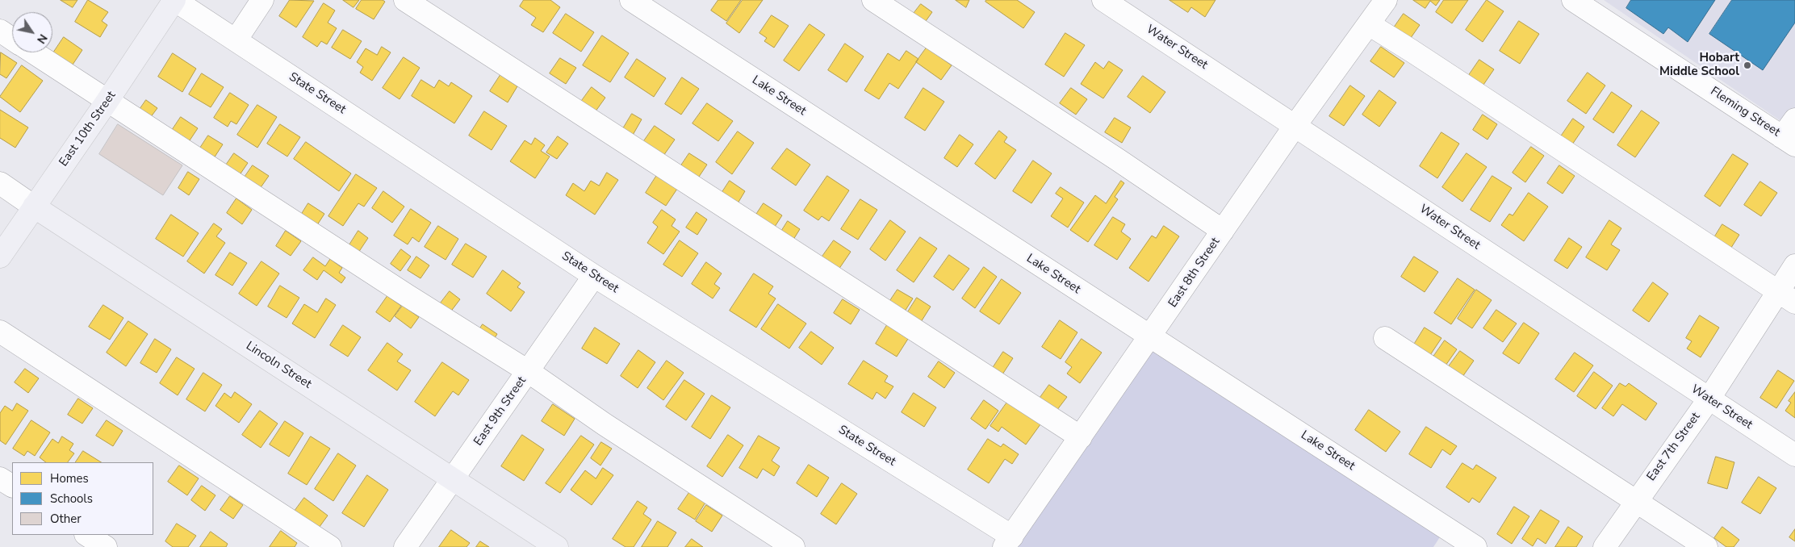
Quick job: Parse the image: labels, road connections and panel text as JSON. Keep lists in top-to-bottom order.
{
  "streets": {
    "main road": ["East 10th Street", "Lincoln Street"],
    "street": [
      "Water Street",
      "State Street",
      "Lake Street",
      "Fleming Street",
      "East 8th Street",
      "East 9th Street",
      "East 7th Street"
    ]
  },
  "crossings": [
    ["Water Street", "East 8th Street"],
    ["Water Street", "East 7th Street"],
    ["State Street", "East 10th Street"],
    ["State Street", "East 8th Street"],
    ["State Street", "East 9th Street"],
    ["Lake Street", "East 8th Street"],
    ["East 10th Street", "Lincoln Street"],
    ["Lincoln Street", "East 9th Street"]
  ],
  "places": ["Hobart Middle School"],
  "legend": ["Homes", "Schools", "Other"],
  "north": "bottom right"
}
